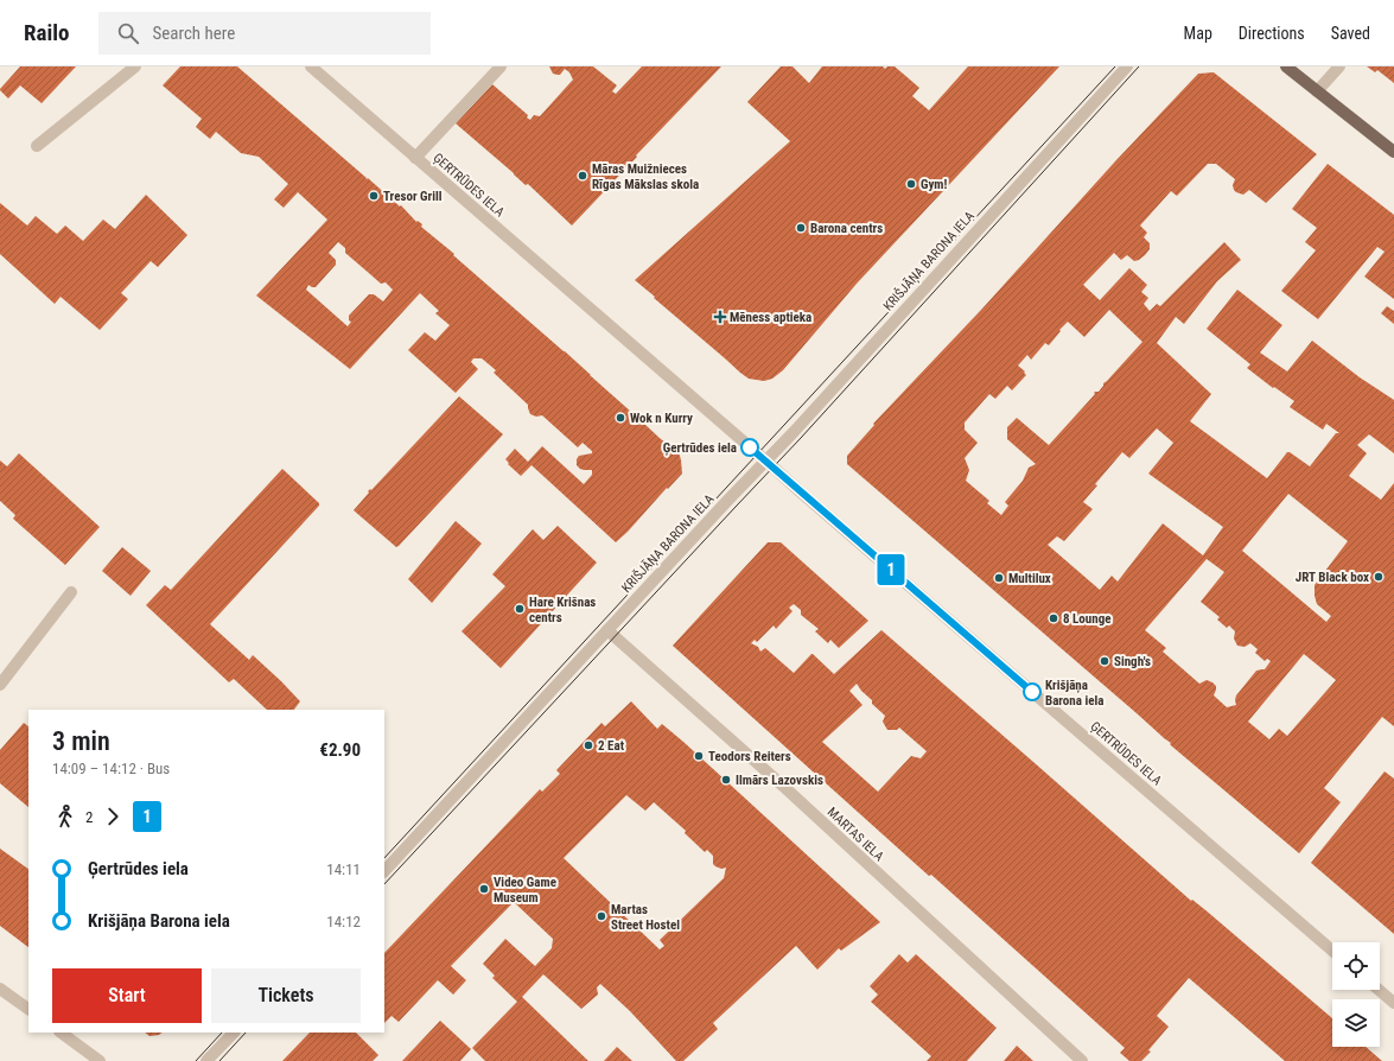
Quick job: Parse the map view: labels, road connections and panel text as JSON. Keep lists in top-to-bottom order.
{
  "streets": {
    "street": ["ĢERTRŪDES IELA", "KRIŠJĀŅA BARONA IELA", "MARTAS IELA"]
  },
  "crossings": [
    ["ĢERTRŪDES IELA", "KRIŠJĀŅA BARONA IELA"],
    ["KRIŠJĀŅA BARONA IELA", "MARTAS IELA"]
  ],
  "places": {
    "other": [
      "Māras Muižnieces Rīgas Mākslas skola",
      "Gym!",
      "Tresor Grill",
      "Barona centrs",
      "Wok n Kurry",
      "Ģertrūdes iela",
      "JRT Black box",
      "Multilux",
      "Hare Krišnas centrs",
      "8 Lounge",
      "Singh's",
      "Krišjāņa Barona iela",
      "2 Eat",
      "Teodors Reiters",
      "Ilmārs Lazovskis",
      "Video Game Museum",
      "Martas Street Hostel"
    ],
    "health": ["Mēness aptieka"]
  },
  "lines": ["bus line 1"],
  "page": {
    "header": "Railo",
    "search": "Search here",
    "nav": ["Map", "Directions", "Saved"],
    "on_map": "1",
    "heading": ["3 min", "14:09 – 14:12 · Bus", "€2.90"],
    "legs": ["2", "1"],
    "list": [
      {
        "name": "Ģertrūdes iela",
        "value": "14:11"
      },
      {
        "name": "Krišjāņa Barona iela",
        "value": "14:12"
      }
    ],
    "buttons": ["Start", "Tickets"]
  }
}
